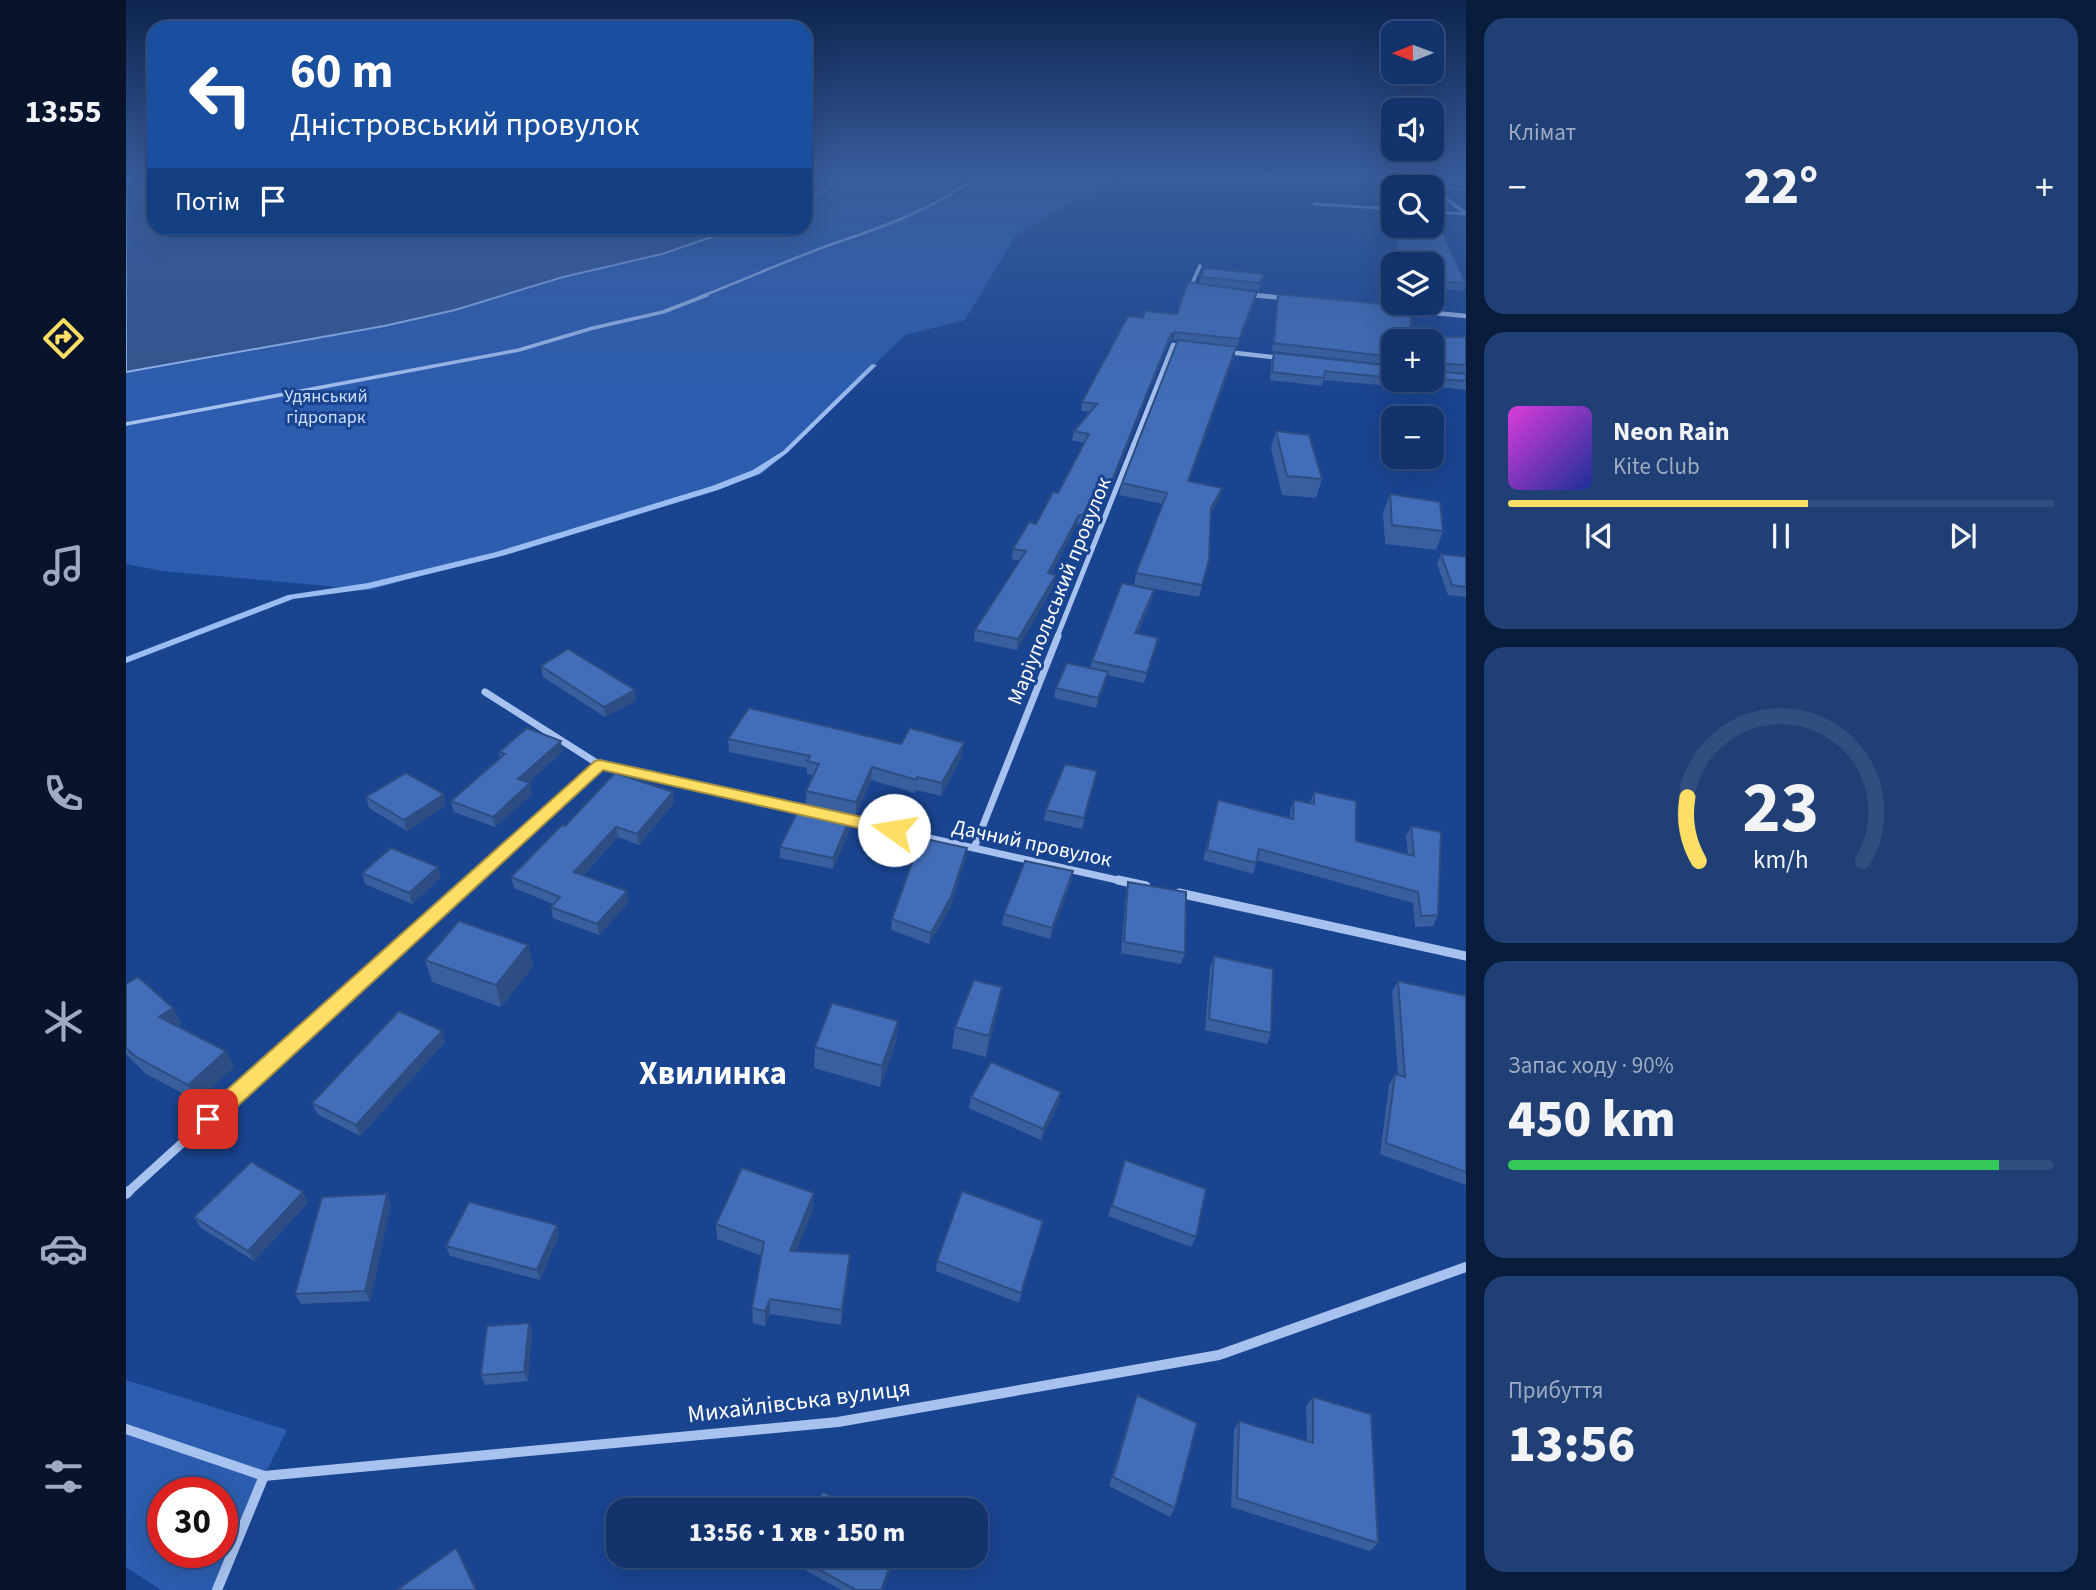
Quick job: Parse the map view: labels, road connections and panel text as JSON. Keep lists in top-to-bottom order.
{
  "streets": {
    "street": ["Маріупольський провулок", "Дачний провулок", "Михайлівська вулиця"]
  },
  "crossings": [
    ["Маріупольський провулок", "Дачний провулок"]
  ],
  "districts": ["Хвилинка"],
  "parks": ["Удянський гідропарк"],
  "north": "left",
  "page": {
    "tabs": "13:55",
    "tile": [
      "Клімат",
      ["Запас ходу · 90%", "450 km"],
      ["Прибуття", "13:56"]
    ],
    "map_buttons": ["+", "−"],
    "turn": ["60 m", "Дністровський провулок"],
    "heat": ["−", "22°", "+"],
    "then": "Потім",
    "song": ["Neon Rain", "Kite Club"],
    "limit": "30",
    "trip": "13:56 · 1 хв · 150 m",
    "gauge": ["23", "km/h"]
  }
}
